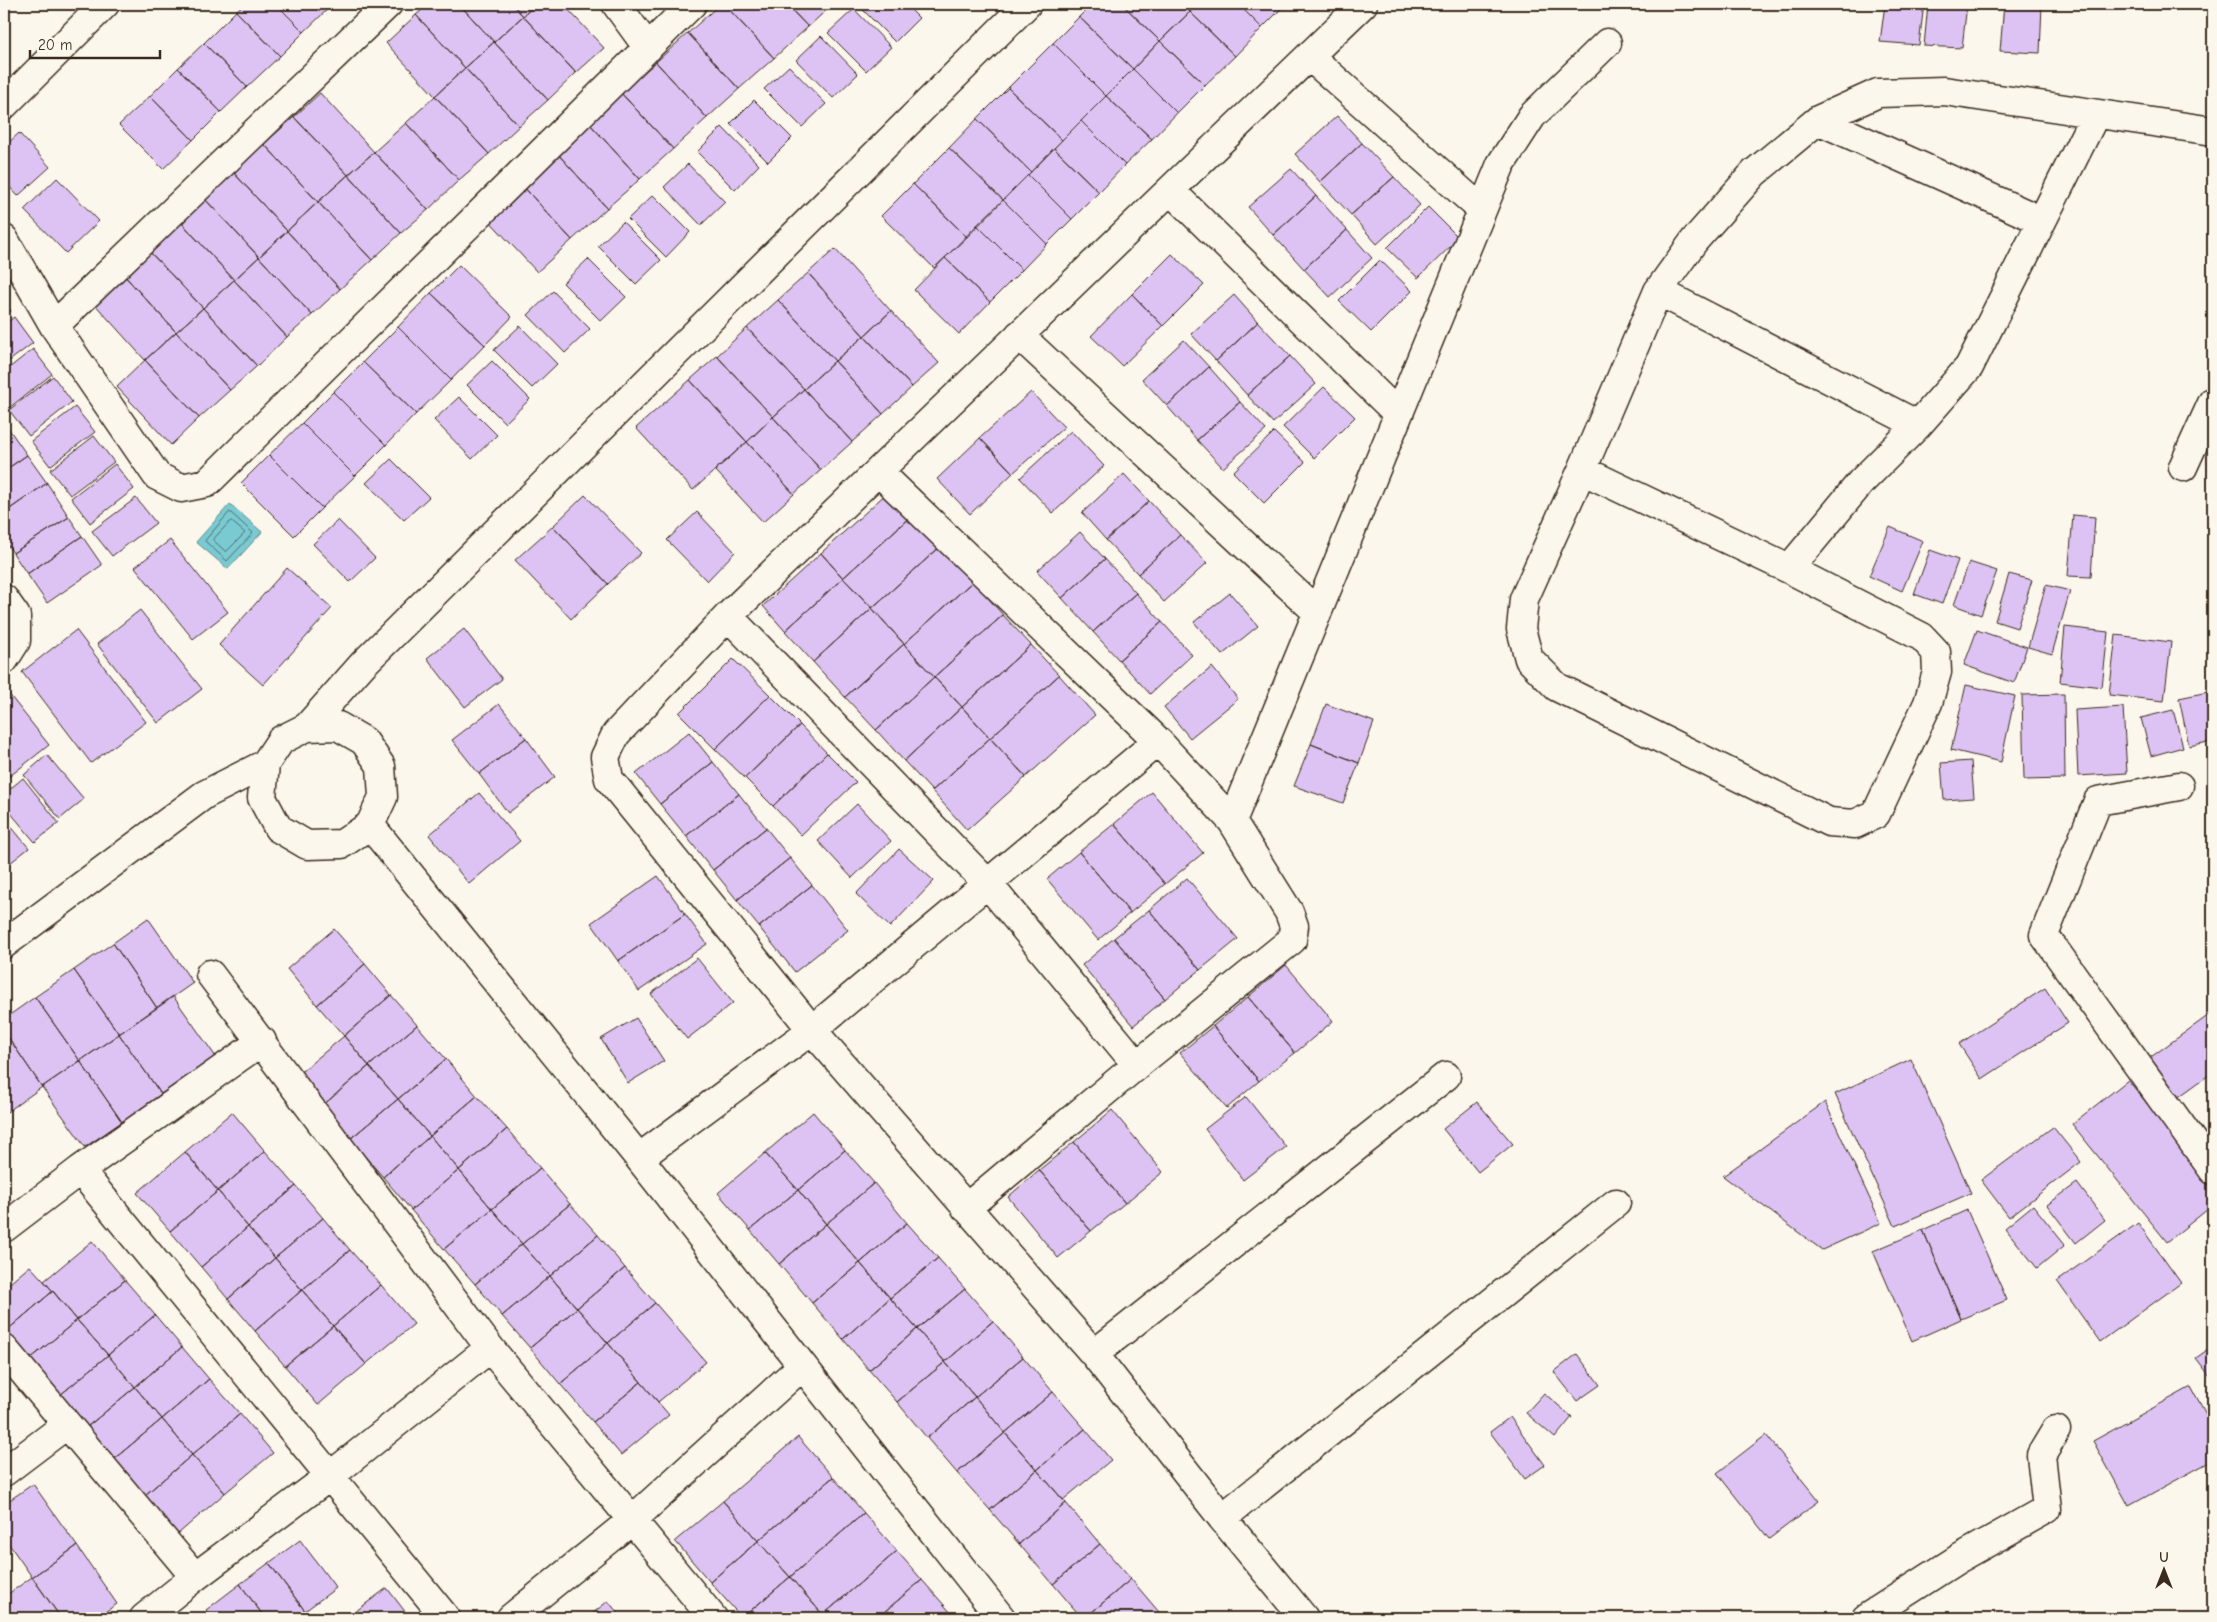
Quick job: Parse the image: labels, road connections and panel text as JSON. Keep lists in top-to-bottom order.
{
  "scale_bar": "20 m",
  "north": "top"
}
